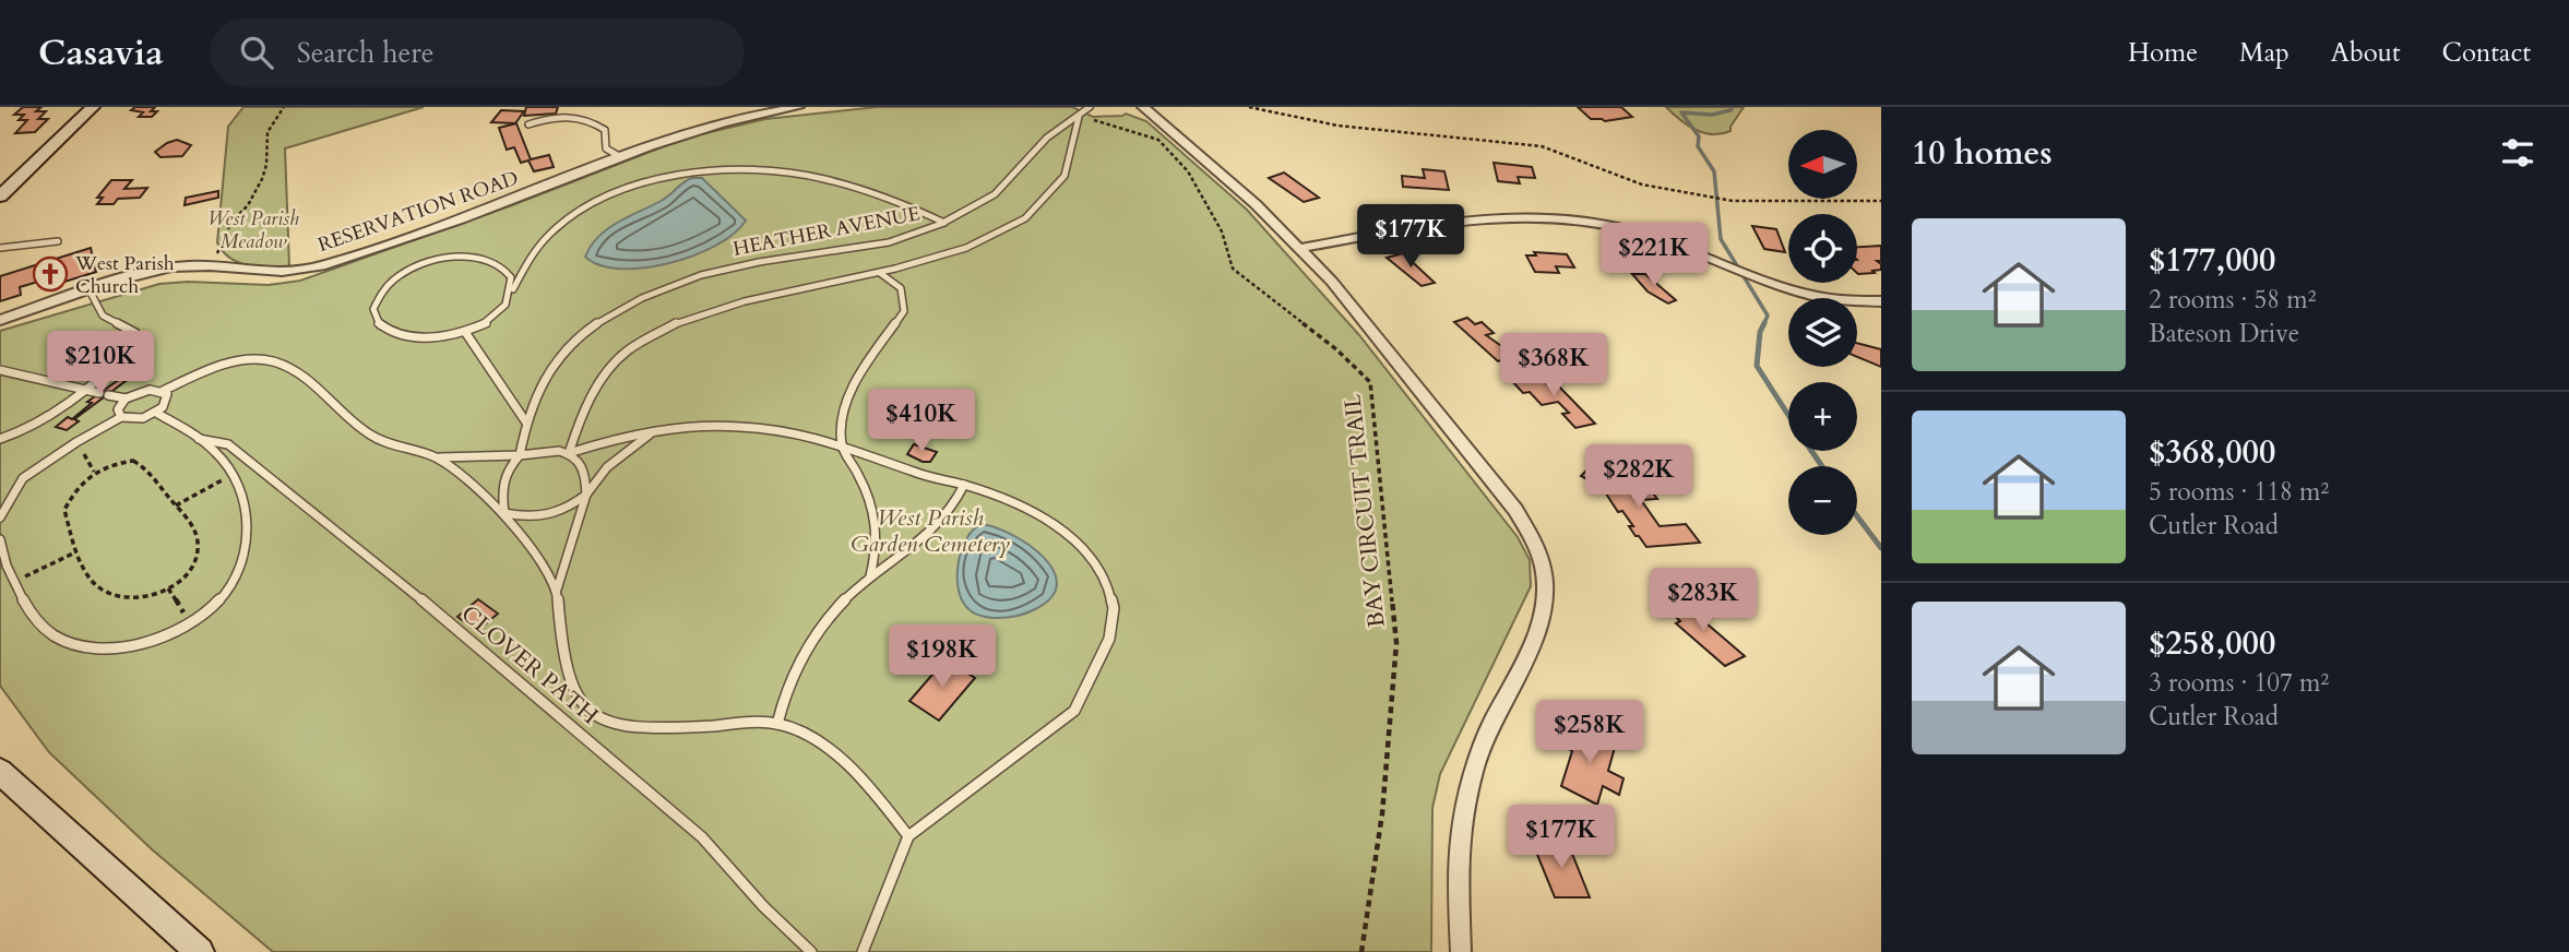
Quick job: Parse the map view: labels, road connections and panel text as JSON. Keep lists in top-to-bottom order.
{
  "streets": {
    "street": ["RESERVATION ROAD"],
    "lane": ["HEATHER AVENUE", "CLOVER PATH"],
    "path": ["BAY CIRCUIT TRAIL"]
  },
  "parks": ["West Parish Meadow", "West Parish Garden Cemetery"],
  "places": {
    "church": ["West Parish Church"]
  },
  "north": "left",
  "page": {
    "header": "Casavia",
    "search": "Search here",
    "nav": [
      "Home",
      "Map",
      "About",
      "Contact"
    ],
    "heading": "10 homes",
    "map_buttons": ["+", "−"],
    "list": [
      {
        "name": "$177,000",
        "note": "2 rooms · 58 m² · Bateson Drive"
      },
      {
        "name": "$368,000",
        "note": "5 rooms · 118 m² · Cutler Road"
      },
      {
        "name": "$258,000",
        "note": "3 rooms · 107 m² · Cutler Road"
      }
    ],
    "price": [
      "$177K",
      "$221K",
      "$210K",
      "$368K",
      "$410K",
      "$282K",
      "$283K",
      "$198K",
      "$258K",
      "$177K"
    ]
  }
}
